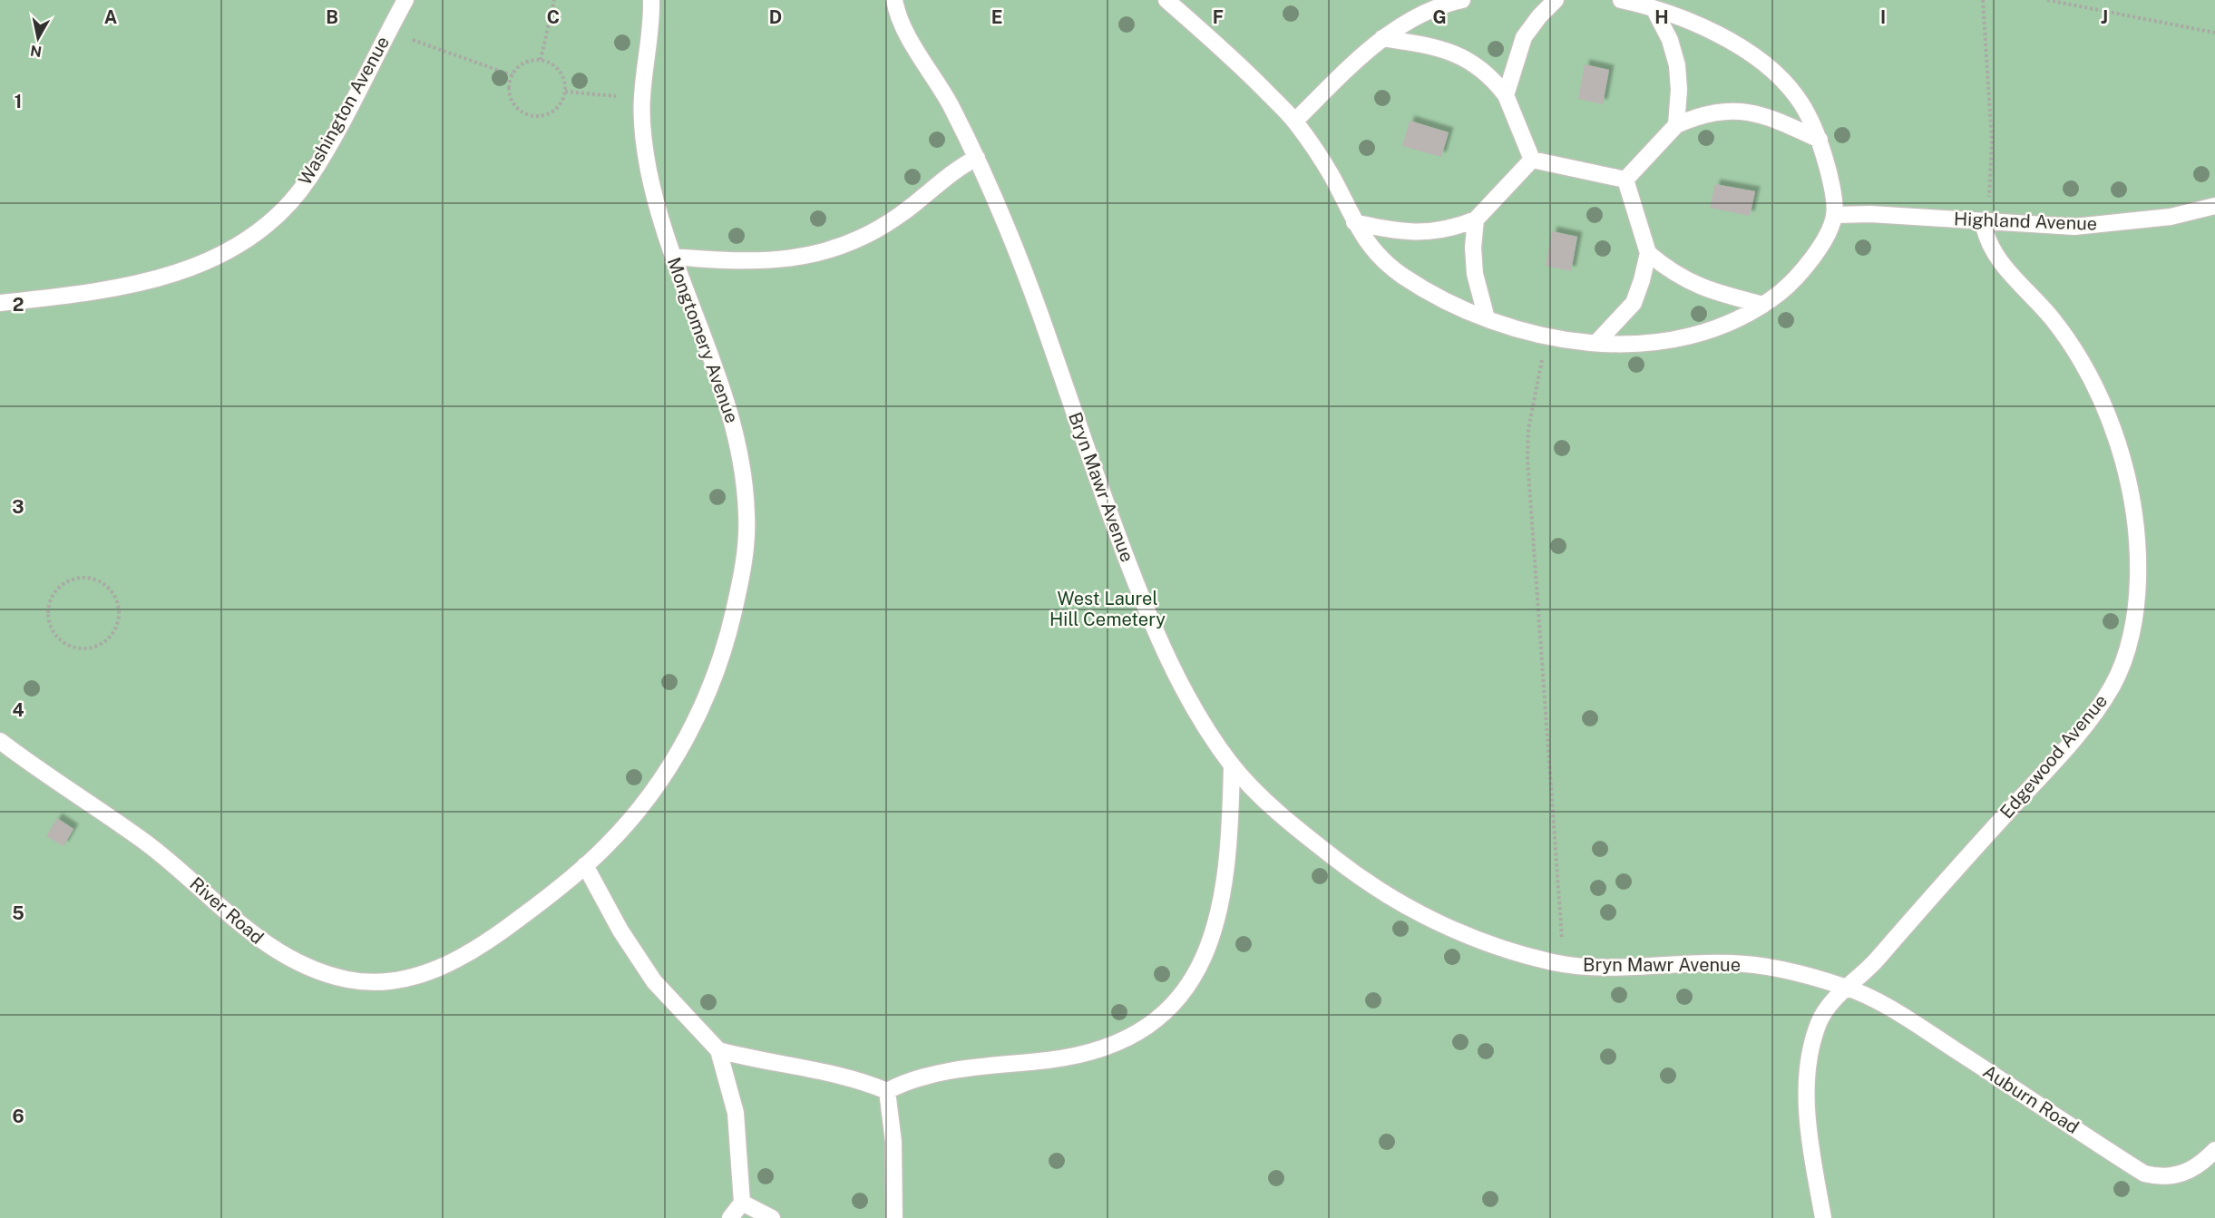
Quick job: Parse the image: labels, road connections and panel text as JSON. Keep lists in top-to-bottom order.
{
  "streets": {
    "lane": [
      "Washington Avenue",
      "Highland Avenue",
      "Mongtomery Avenue",
      "Bryn Mawr Avenue",
      "Edgewood Avenue",
      "River Road",
      "Auburn Road"
    ]
  },
  "crossings": [
    ["Highland Avenue", "Edgewood Avenue"],
    ["Mongtomery Avenue", "River Road"],
    ["Bryn Mawr Avenue", "Edgewood Avenue"],
    ["Bryn Mawr Avenue", "Auburn Road"],
    ["Edgewood Avenue", "Auburn Road"]
  ],
  "parks": ["West Laurel Hill Cemetery"],
  "north": "bottom",
  "grid": {
    "columns": [
      "A",
      "B",
      "C",
      "D",
      "E",
      "F",
      "G",
      "H",
      "I",
      "J"
    ],
    "rows": [
      "1",
      "2",
      "3",
      "4",
      "5",
      "6"
    ]
  }
}
